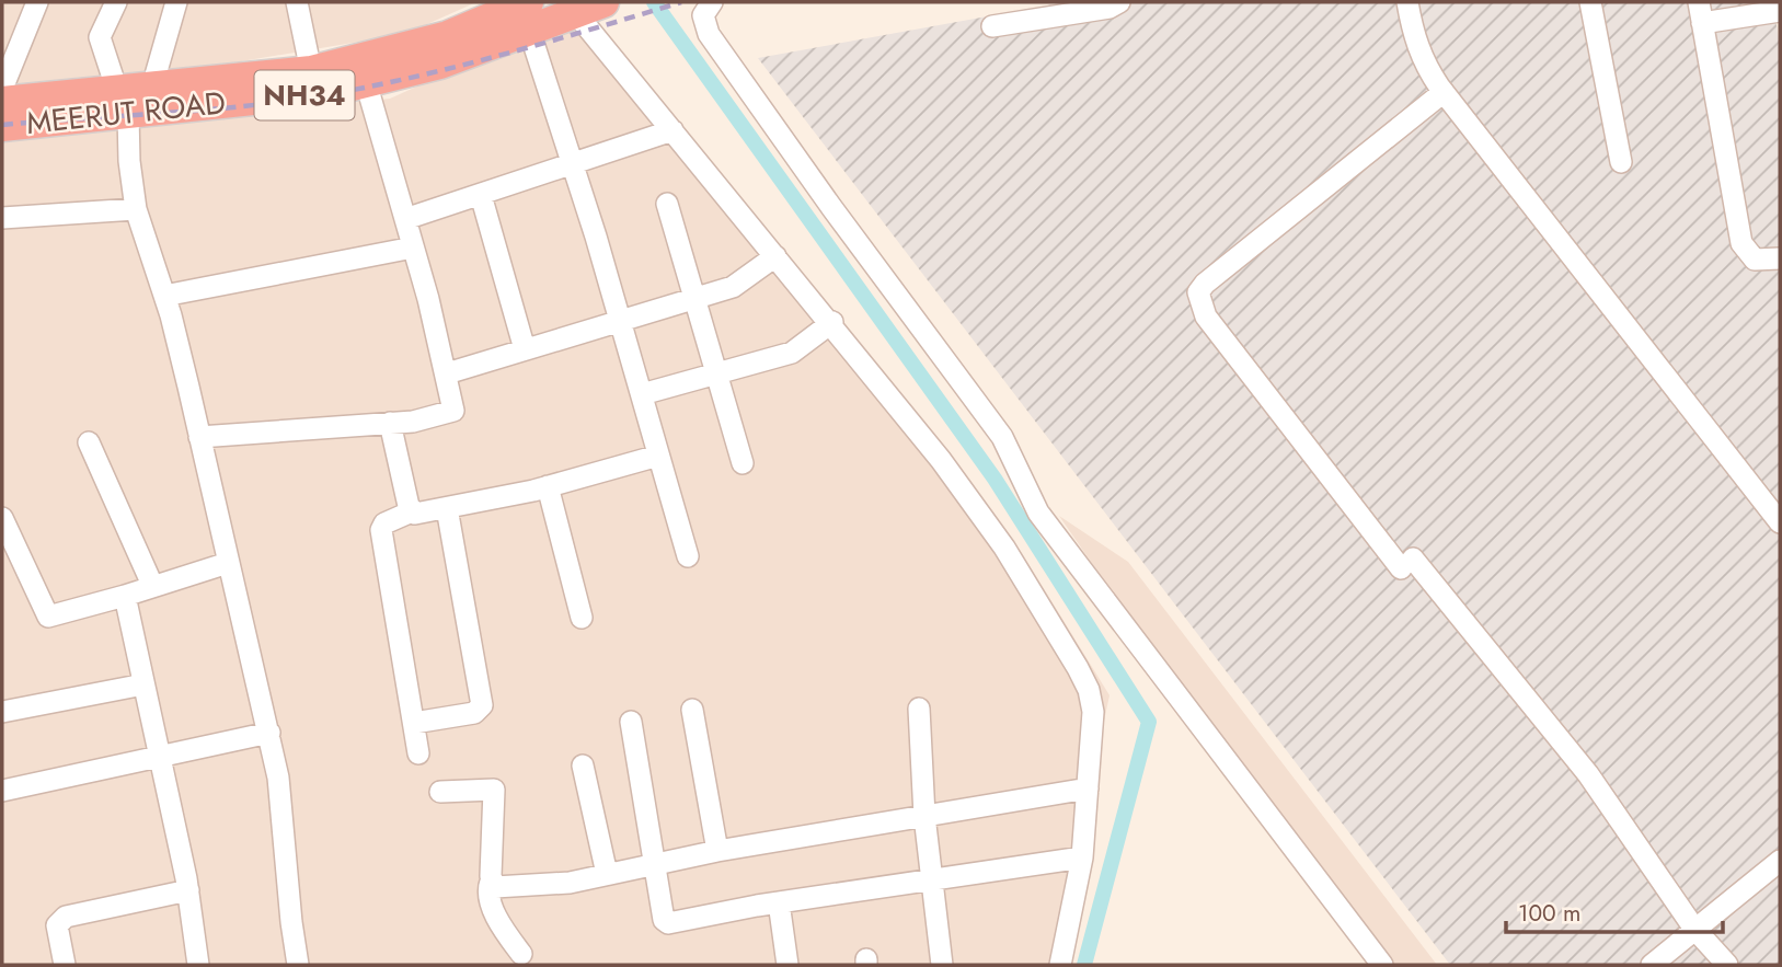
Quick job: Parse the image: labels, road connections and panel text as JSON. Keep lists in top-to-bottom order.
{
  "streets": {
    "highway": ["NH34", "MEERUT ROAD"]
  },
  "scale_bar": "100 m"
}
